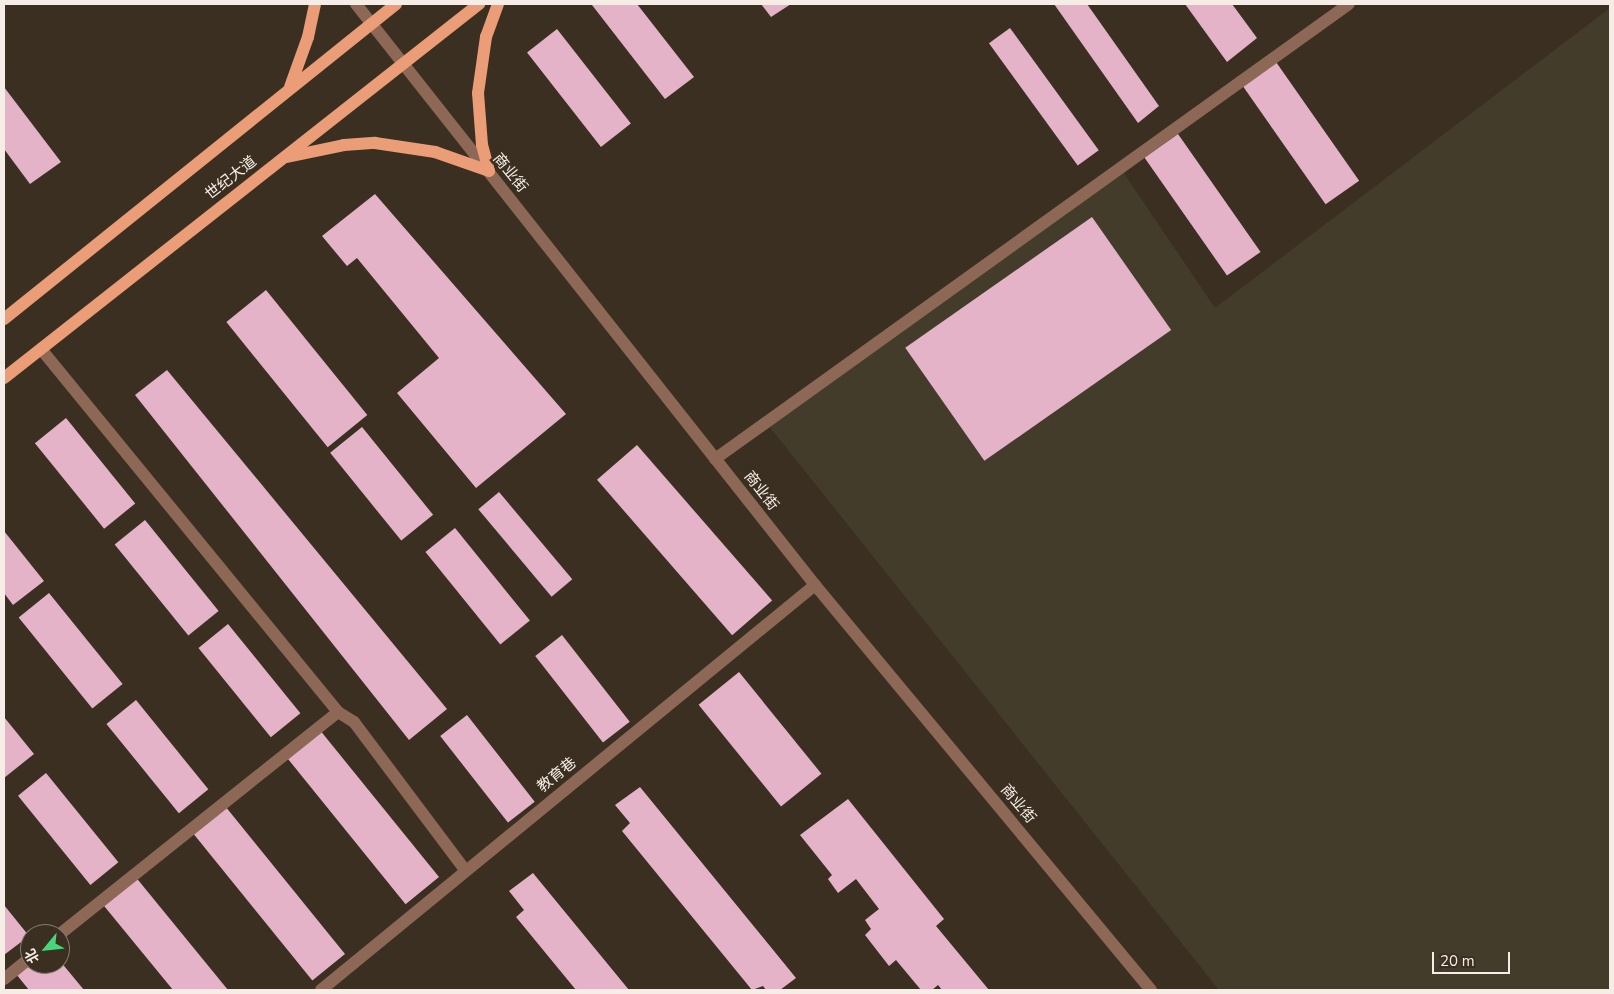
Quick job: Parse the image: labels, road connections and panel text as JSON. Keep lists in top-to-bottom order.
{
  "streets": {
    "main road": ["世纪大道"],
    "street": ["商业街", "教育巷"]
  },
  "crossings": [
    ["商业街", "教育巷"]
  ],
  "scale_bar": "20 m",
  "north": "bottom left"
}
